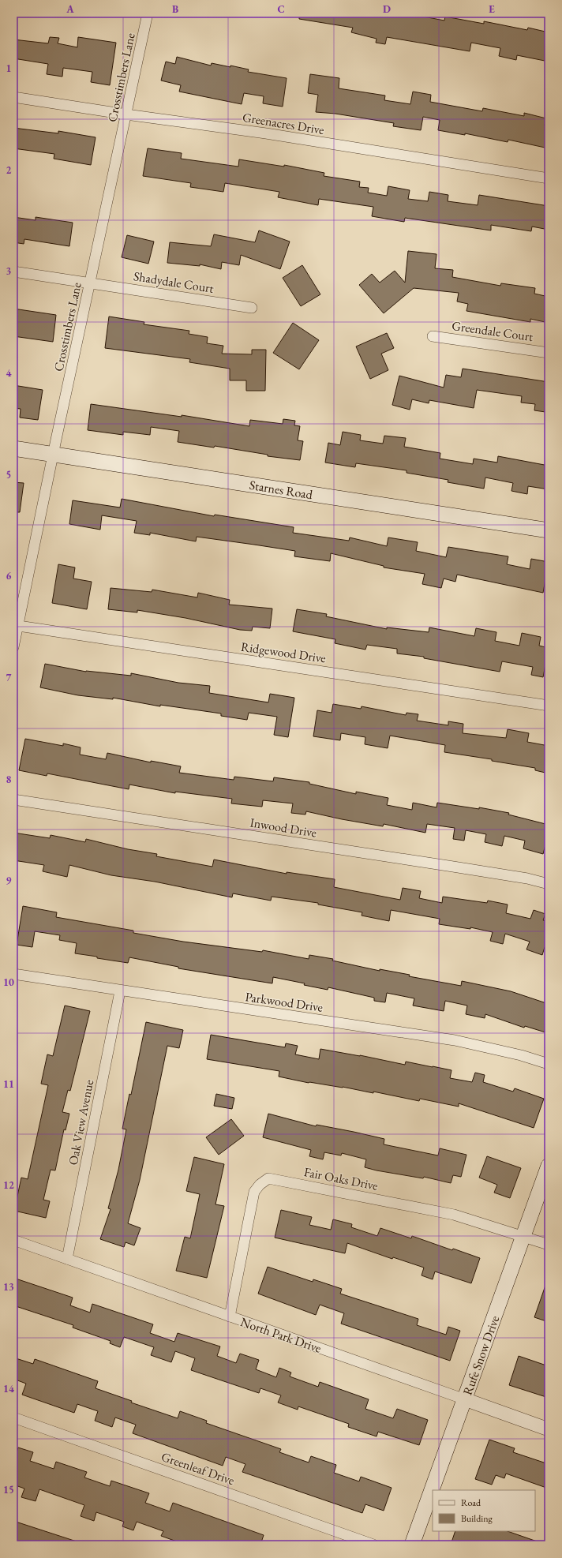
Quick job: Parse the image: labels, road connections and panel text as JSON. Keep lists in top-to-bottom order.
{
  "streets": {
    "main road": ["Starnes Road", "Rufe Snow Drive"],
    "street": [
      "Crosstimbers Lane",
      "Greenacres Drive",
      "Shadydale Court",
      "Greendale Court",
      "Ridgewood Drive",
      "Inwood Drive",
      "Parkwood Drive",
      "Oak View Avenue",
      "Fair Oaks Drive",
      "North Park Drive",
      "Greenleaf Drive"
    ]
  },
  "crossings": [
    ["Crosstimbers Lane", "Greenacres Drive"],
    ["Crosstimbers Lane", "Shadydale Court"],
    ["Crosstimbers Lane", "Starnes Road"],
    ["Crosstimbers Lane", "Ridgewood Drive"],
    ["Parkwood Drive", "Oak View Avenue"],
    ["Oak View Avenue", "North Park Drive"],
    ["Fair Oaks Drive", "North Park Drive"],
    ["Fair Oaks Drive", "Rufe Snow Drive"],
    ["North Park Drive", "Rufe Snow Drive"]
  ],
  "legend": ["Road", "Building"],
  "grid": {
    "columns": [
      "A",
      "B",
      "C",
      "D",
      "E"
    ],
    "rows": [
      "1",
      "2",
      "3",
      "4",
      "5",
      "6",
      "7",
      "8",
      "9",
      "10",
      "11",
      "12",
      "13",
      "14",
      "15"
    ]
  }
}
